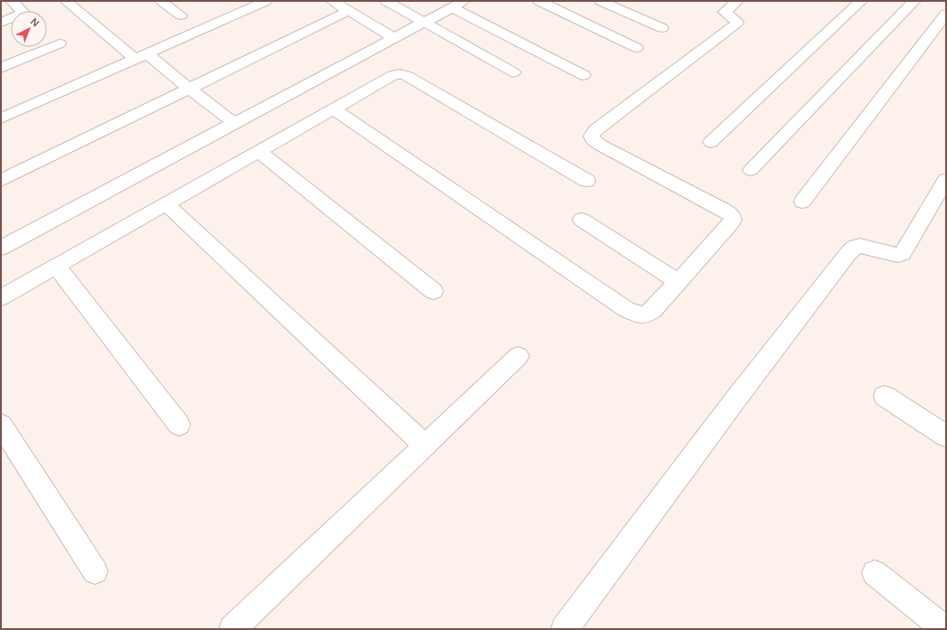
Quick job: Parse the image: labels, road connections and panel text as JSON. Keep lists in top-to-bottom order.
{
  "north": "top right"
}
